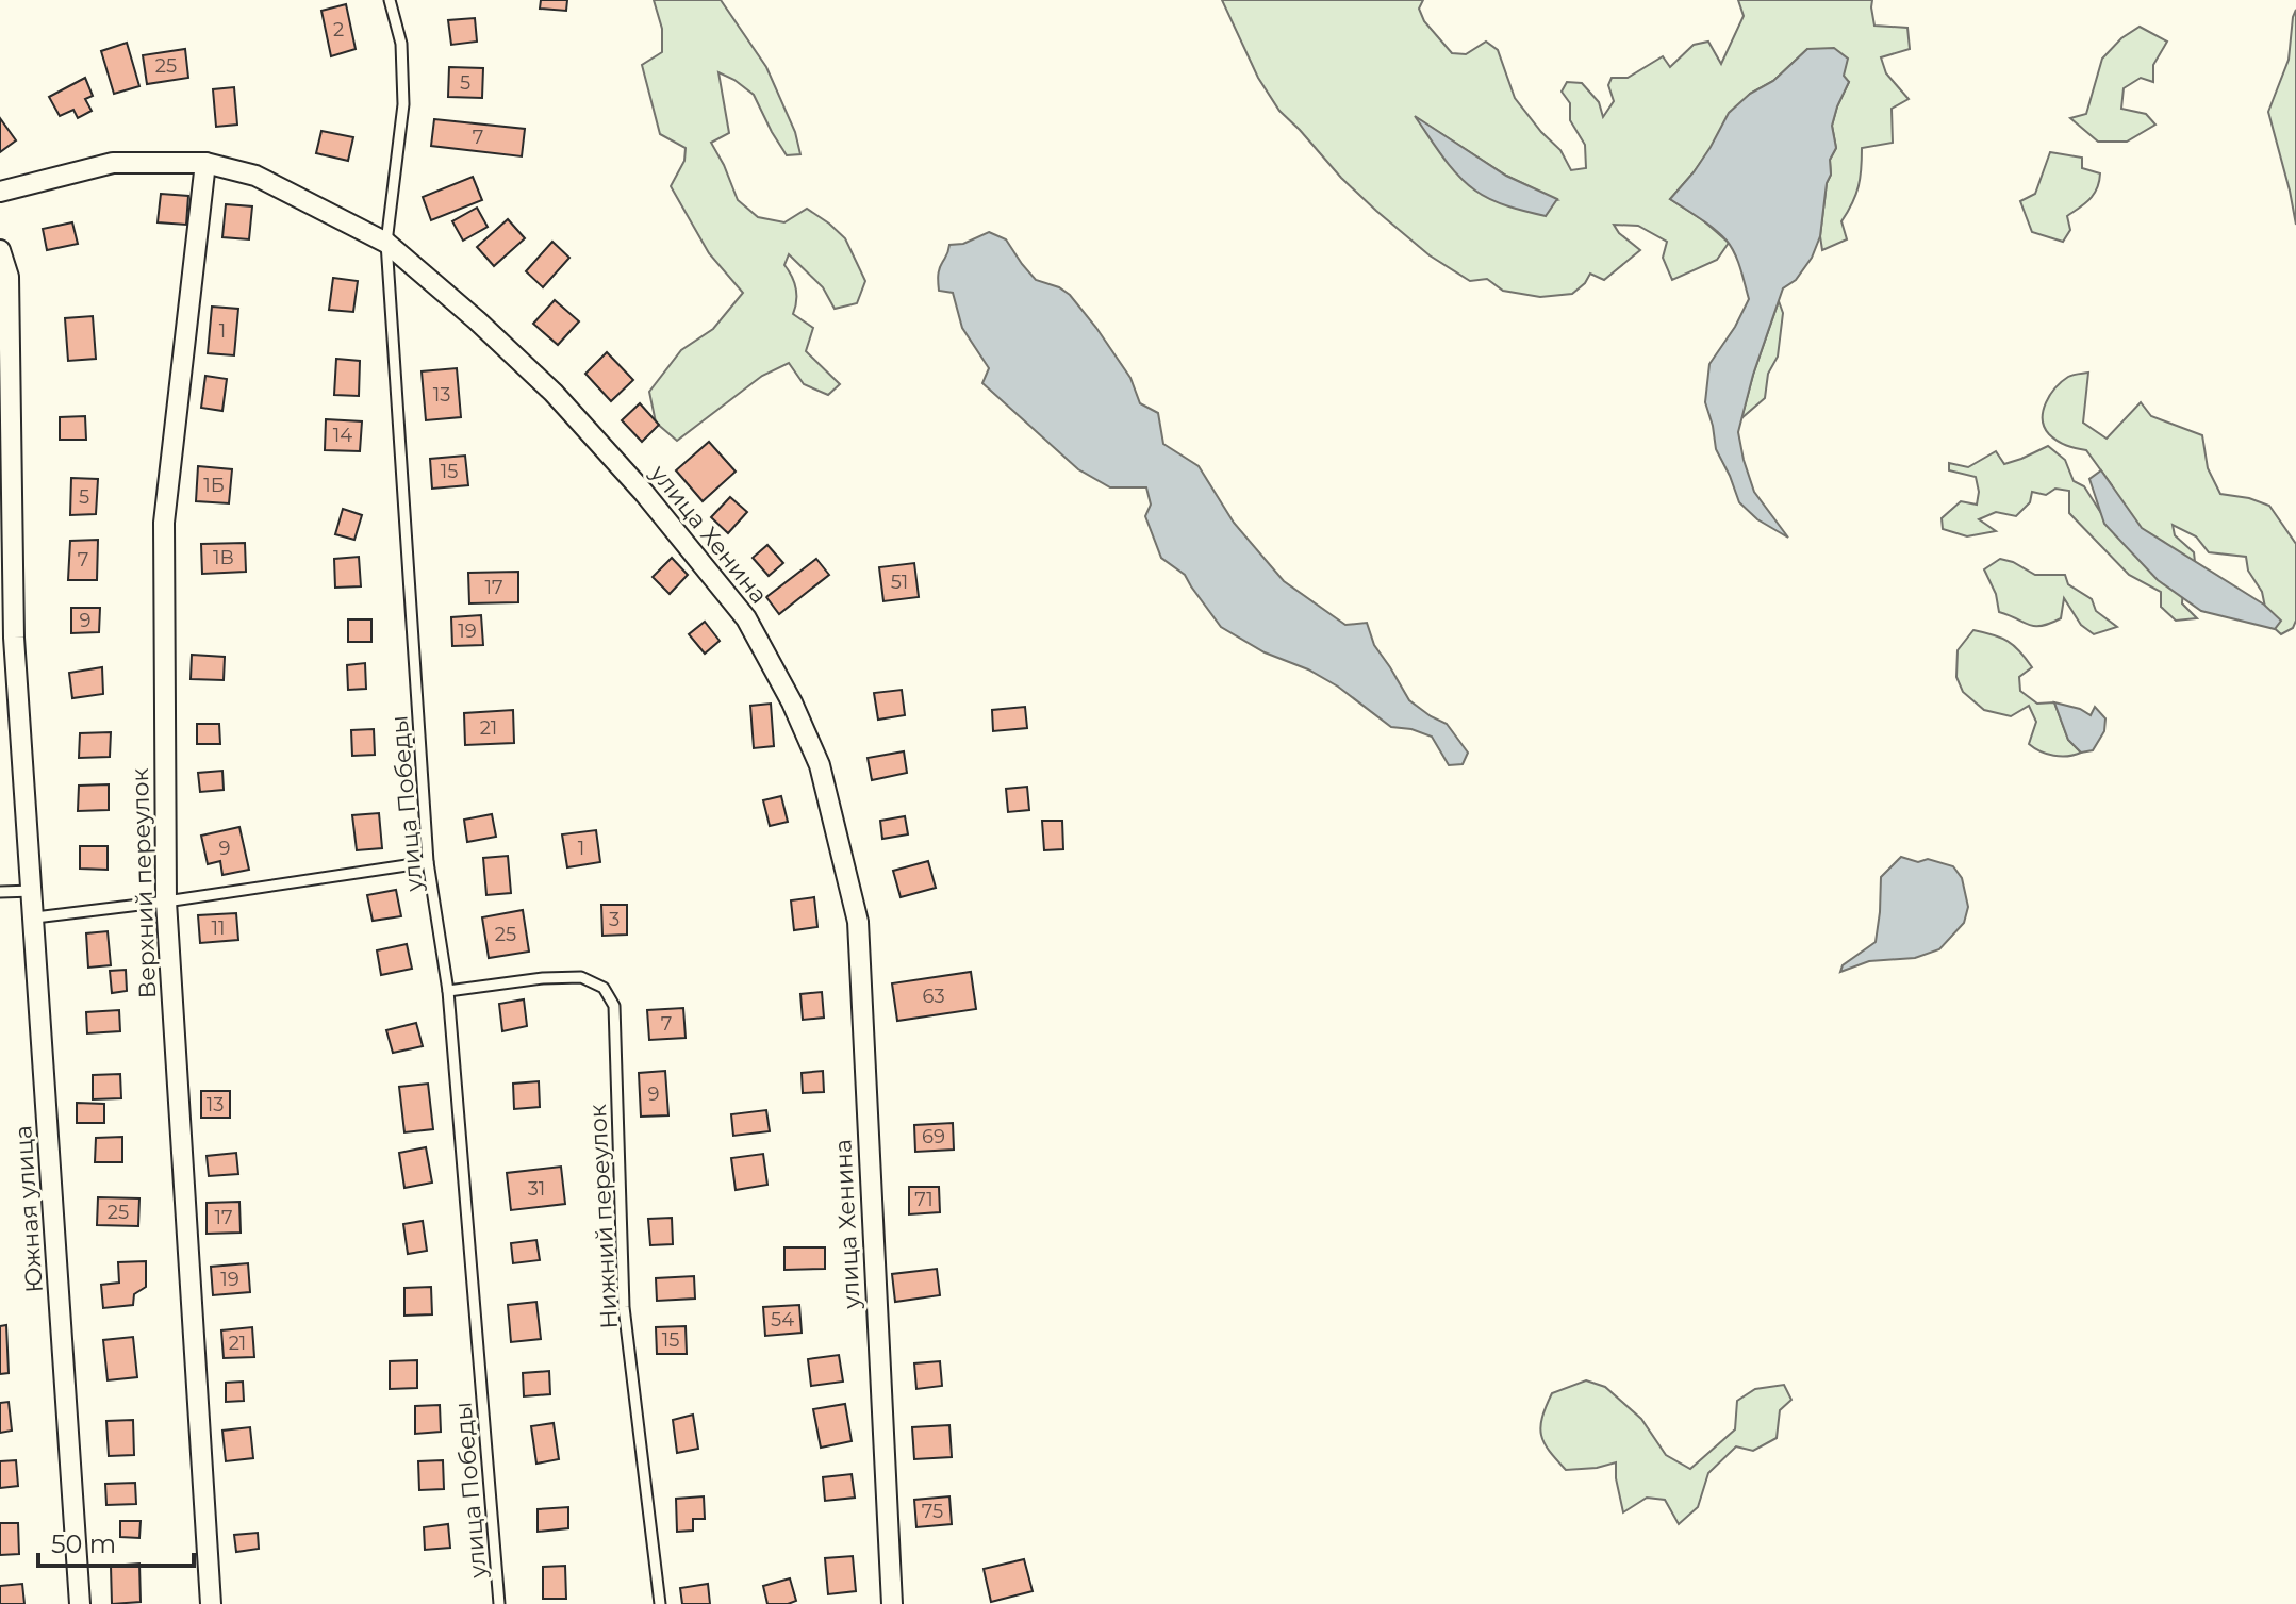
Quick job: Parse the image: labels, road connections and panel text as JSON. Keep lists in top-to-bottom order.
{
  "streets": {
    "street": ["улица Хенина", "Верхний переулок", "Южная улица"],
    "lane": ["улица Победы", "Нижний переулок"]
  },
  "crossings": [
    ["улица Хенина", "улица Победы"],
    ["улица Хенина", "Верхний переулок"],
    ["улица Победы", "Нижний переулок"]
  ],
  "house_numbers": [
    "2",
    "25",
    "5",
    "7",
    "1",
    "13",
    "14",
    "15",
    "1Б",
    "5",
    "1В",
    "7",
    "51",
    "17",
    "9",
    "19",
    "21",
    "9",
    "1",
    "3",
    "11",
    "25",
    "63",
    "7",
    "9",
    "13",
    "69",
    "31",
    "71",
    "25",
    "17",
    "19",
    "54",
    "15",
    "21",
    "75"
  ],
  "scale_bar": "50 m"
}
